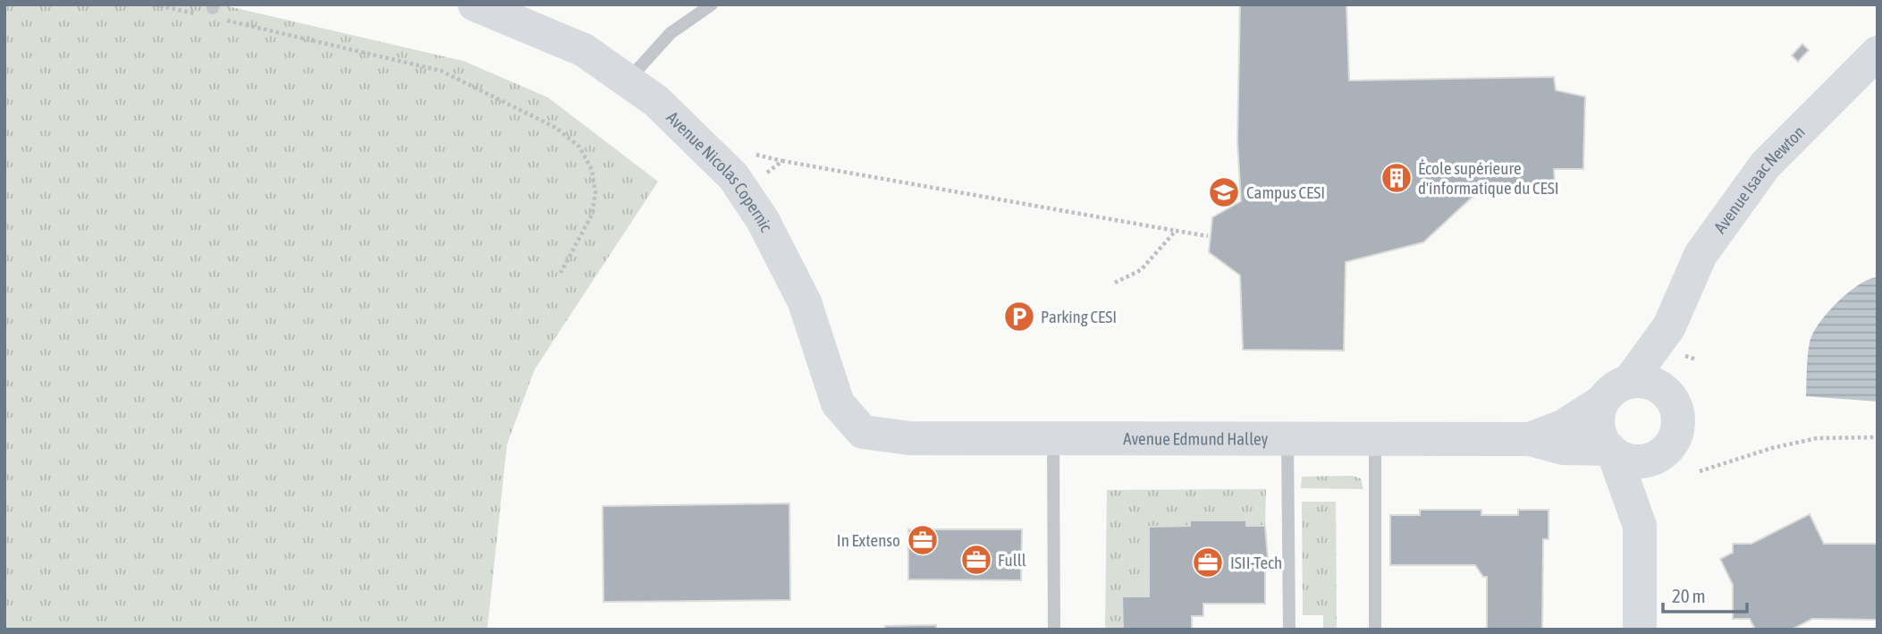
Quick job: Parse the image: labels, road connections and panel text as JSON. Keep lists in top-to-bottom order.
{
  "streets": {
    "street": ["Avenue Nicolas Copernic", "Avenue Isaac Newton", "Avenue Edmund Halley"]
  },
  "crossings": [
    ["Avenue Nicolas Copernic", "Avenue Edmund Halley"],
    ["Avenue Isaac Newton", "Avenue Edmund Halley"]
  ],
  "places": {
    "building": ["École supérieure d'informatique du CESI"],
    "school or university": ["Campus CESI"],
    "parking": ["Parking CESI"],
    "office": ["In Extenso", "Fulll", "ISII-Tech"]
  },
  "scale_bar": "20 m"
}
